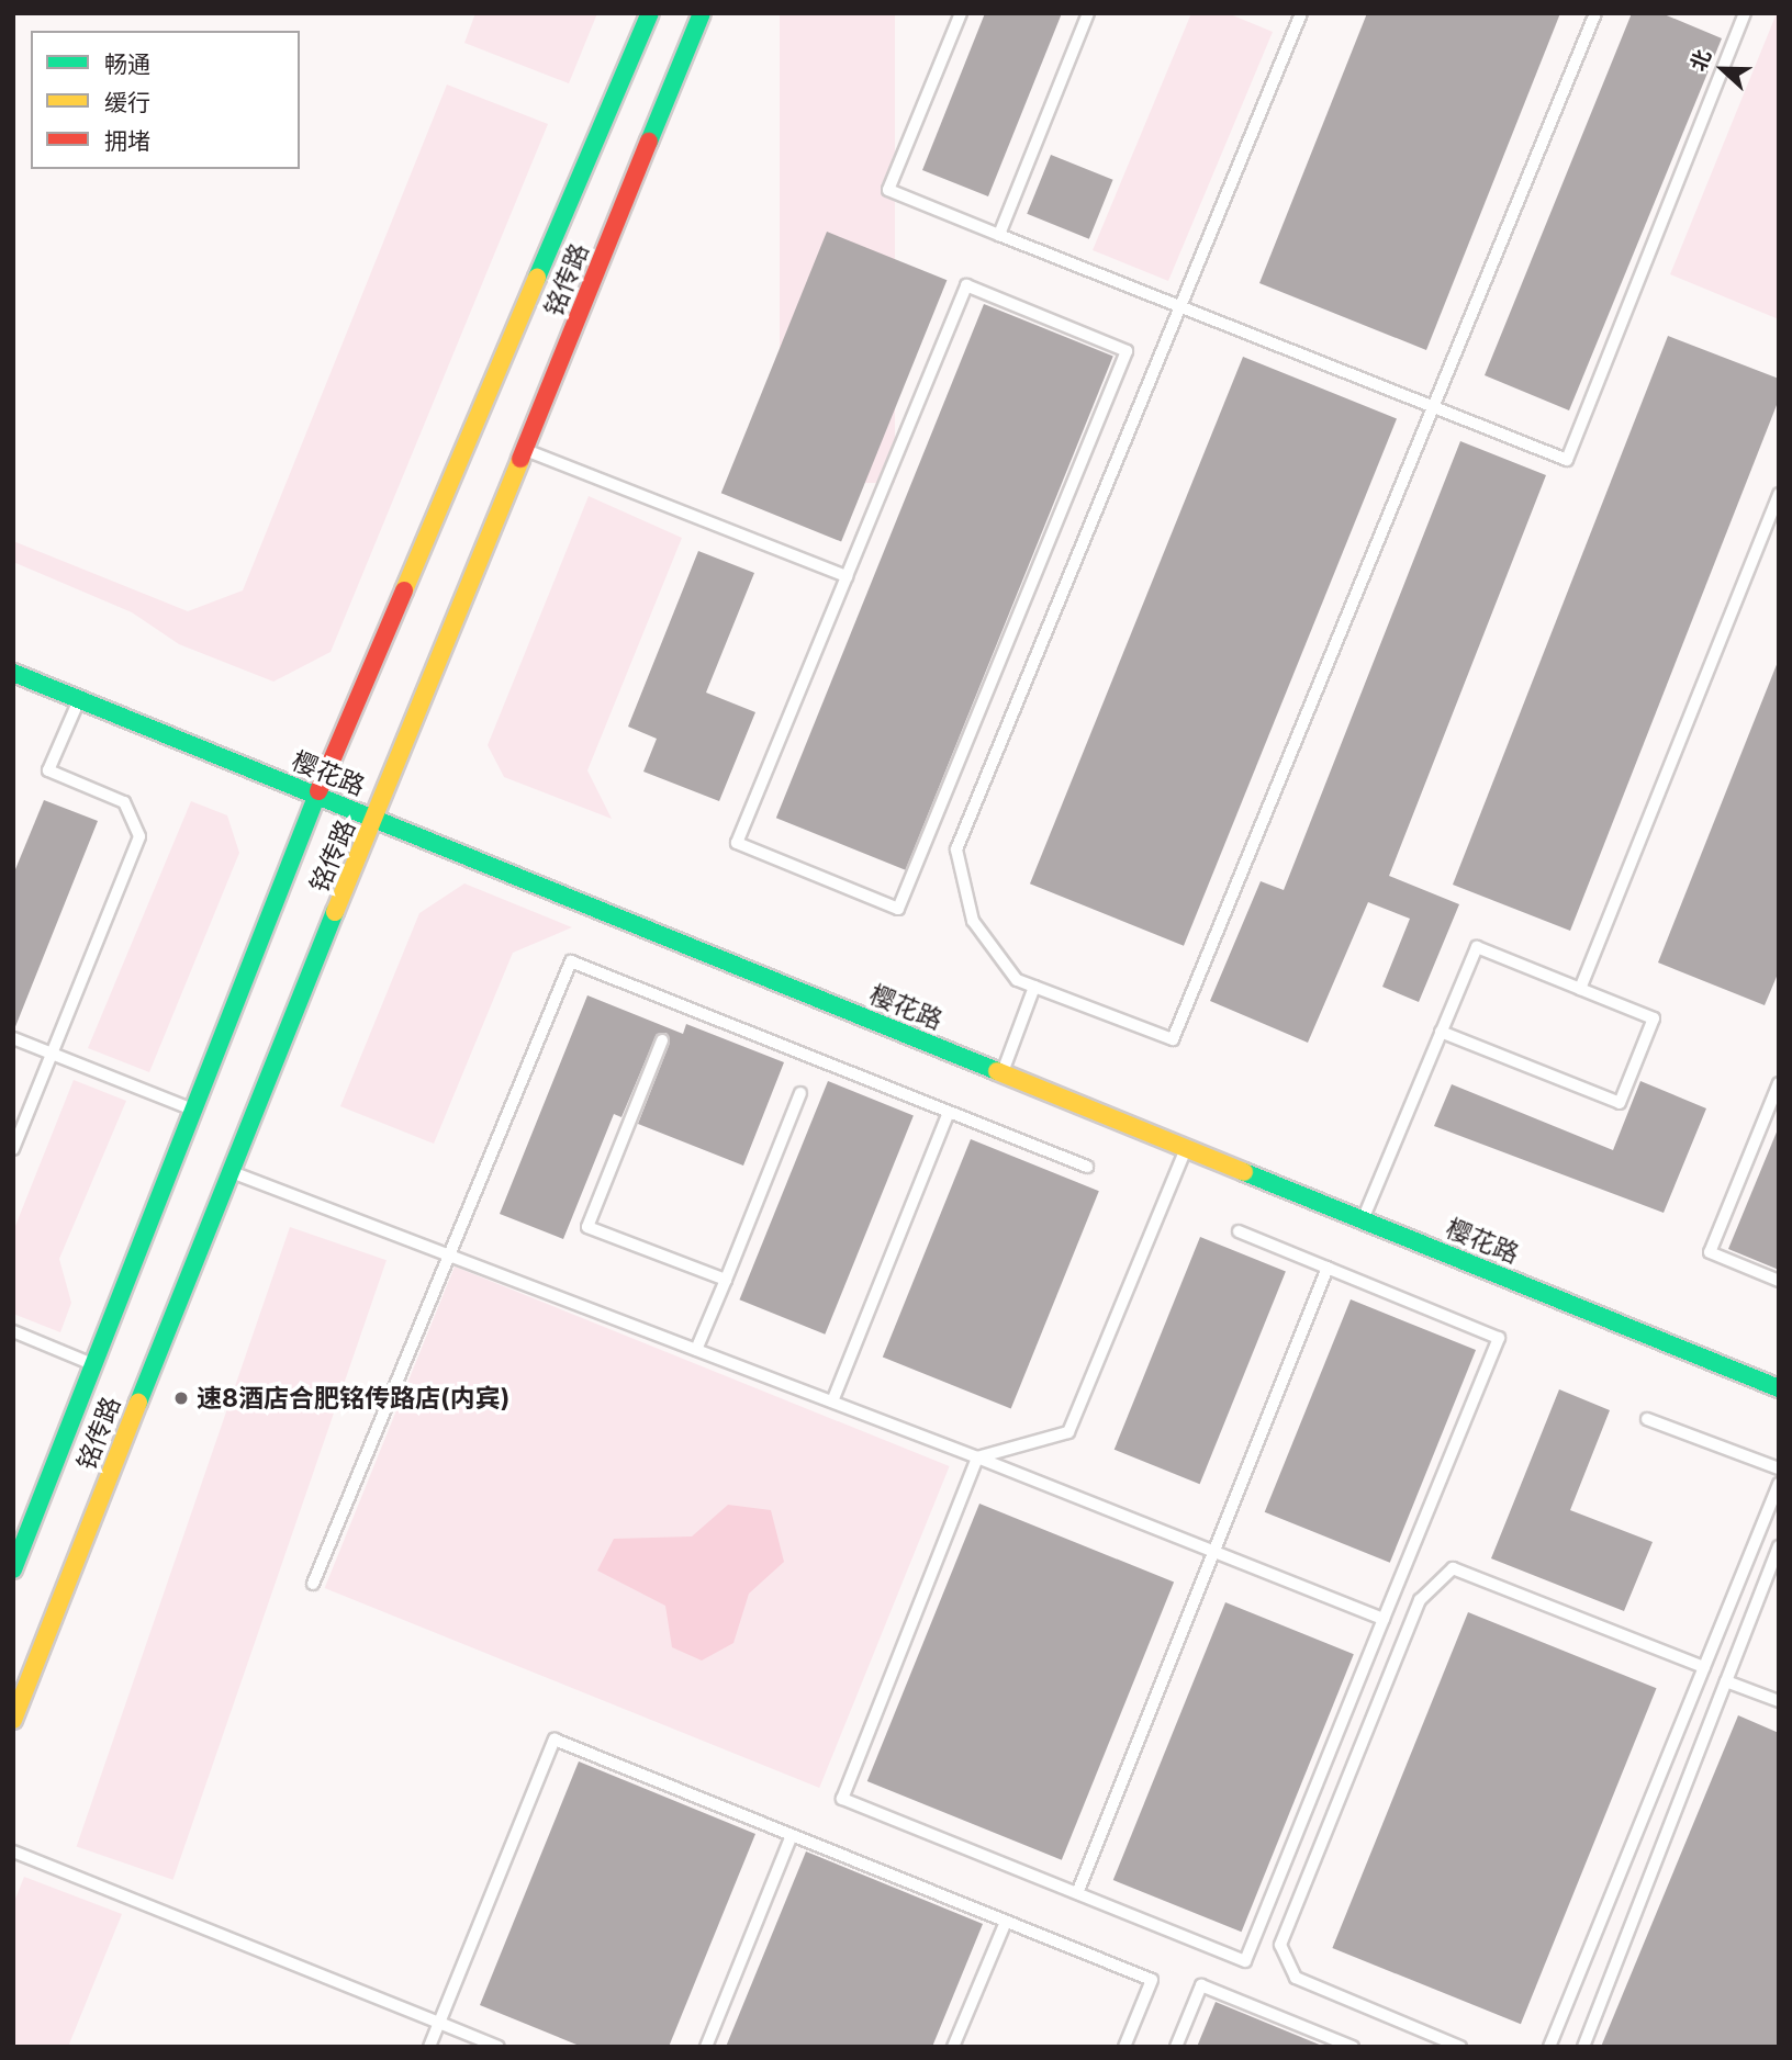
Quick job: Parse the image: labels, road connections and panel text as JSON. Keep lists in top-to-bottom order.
{
  "streets": {
    "main road": ["铭传路", "樱花路"]
  },
  "crossings": [
    ["铭传路", "樱花路"]
  ],
  "places": ["速8酒店合肥铭传路店(内宾)"],
  "legend": ["畅通", "缓行", "拥堵"],
  "north": "left"
}
